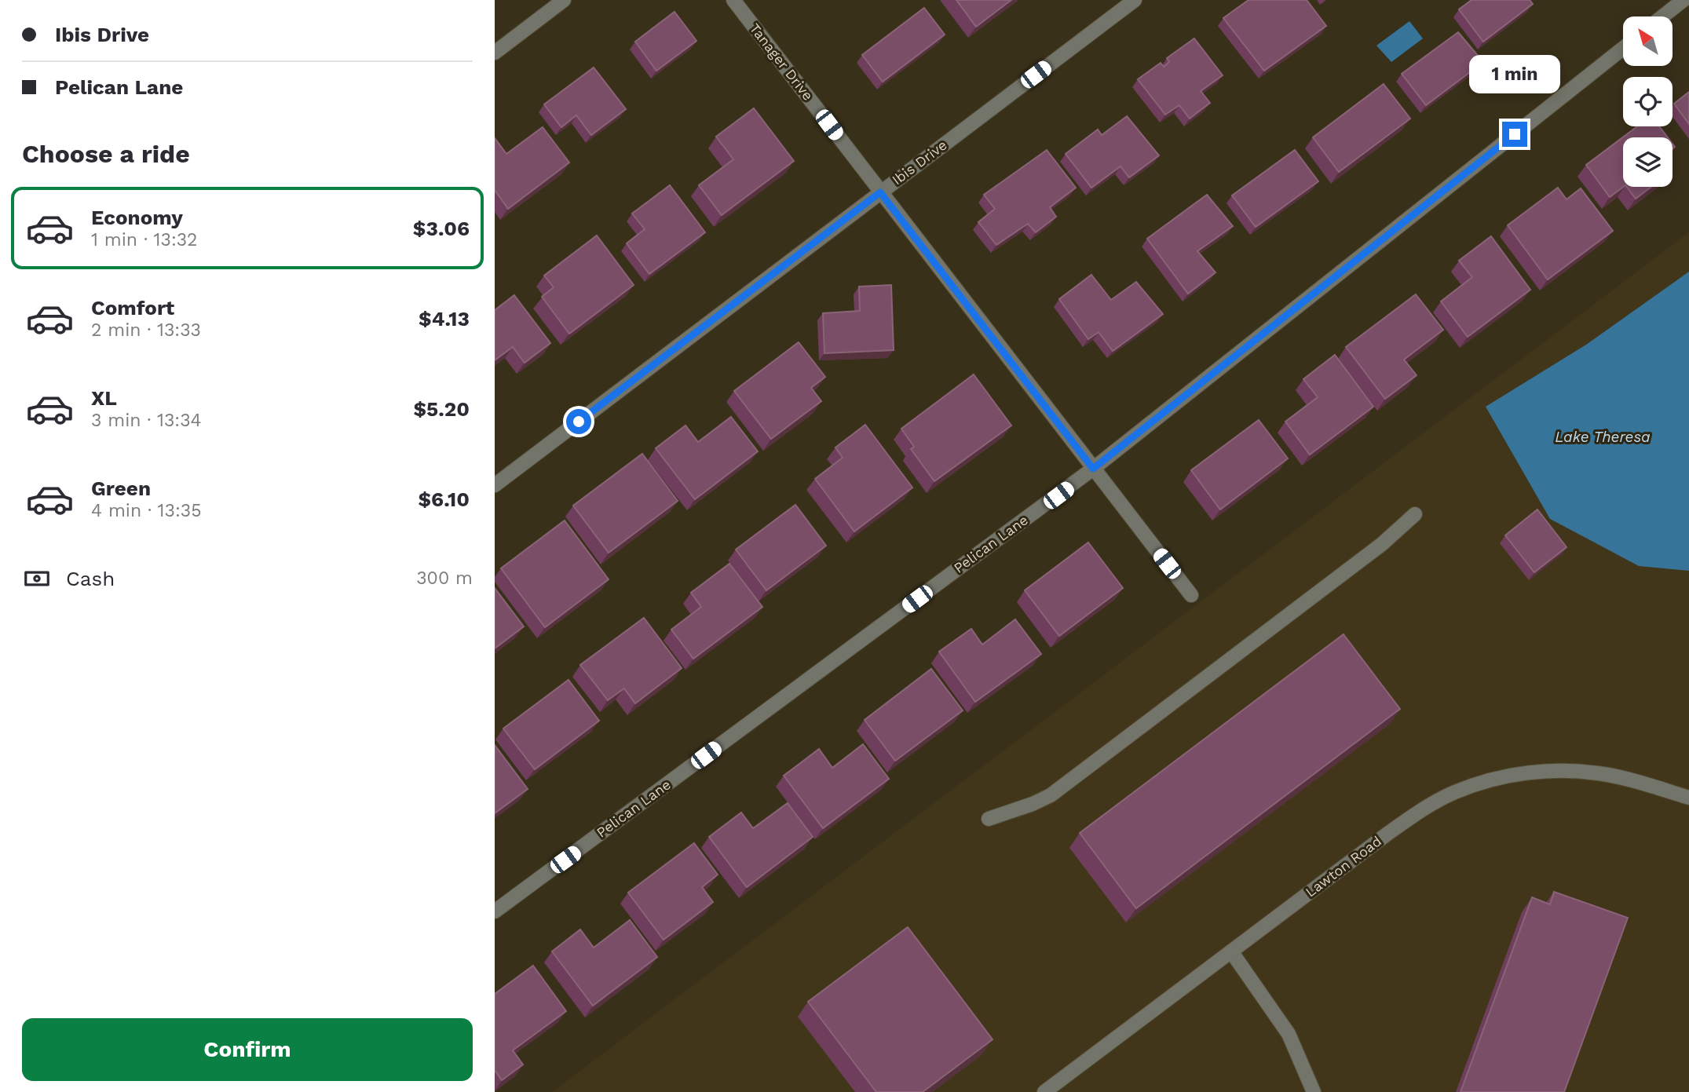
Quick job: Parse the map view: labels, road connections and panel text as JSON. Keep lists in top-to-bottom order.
{
  "streets": {
    "street": [
      "Tanager Drive",
      "Ibis Drive",
      "Pelican Lane",
      "Lawton Road"
    ]
  },
  "crossings": [
    ["Tanager Drive", "Ibis Drive"],
    ["Tanager Drive", "Pelican Lane"]
  ],
  "water": ["Lake Theresa"],
  "north": "top left",
  "page": {
    "banner": ["Ibis Drive", "Pelican Lane"],
    "bubble": "1 min",
    "heading": "Choose a ride",
    "list": [
      {
        "name": "Economy",
        "note": "1 min · 13:32",
        "value": "$3.06"
      },
      {
        "name": "Comfort",
        "note": "2 min · 13:33",
        "value": "$4.13"
      },
      {
        "name": "XL",
        "note": "3 min · 13:34",
        "value": "$5.20"
      },
      {
        "name": "Green",
        "note": "4 min · 13:35",
        "value": "$6.10"
      }
    ],
    "pay": ["Cash", "300 m"],
    "buttons": "Confirm"
  }
}
